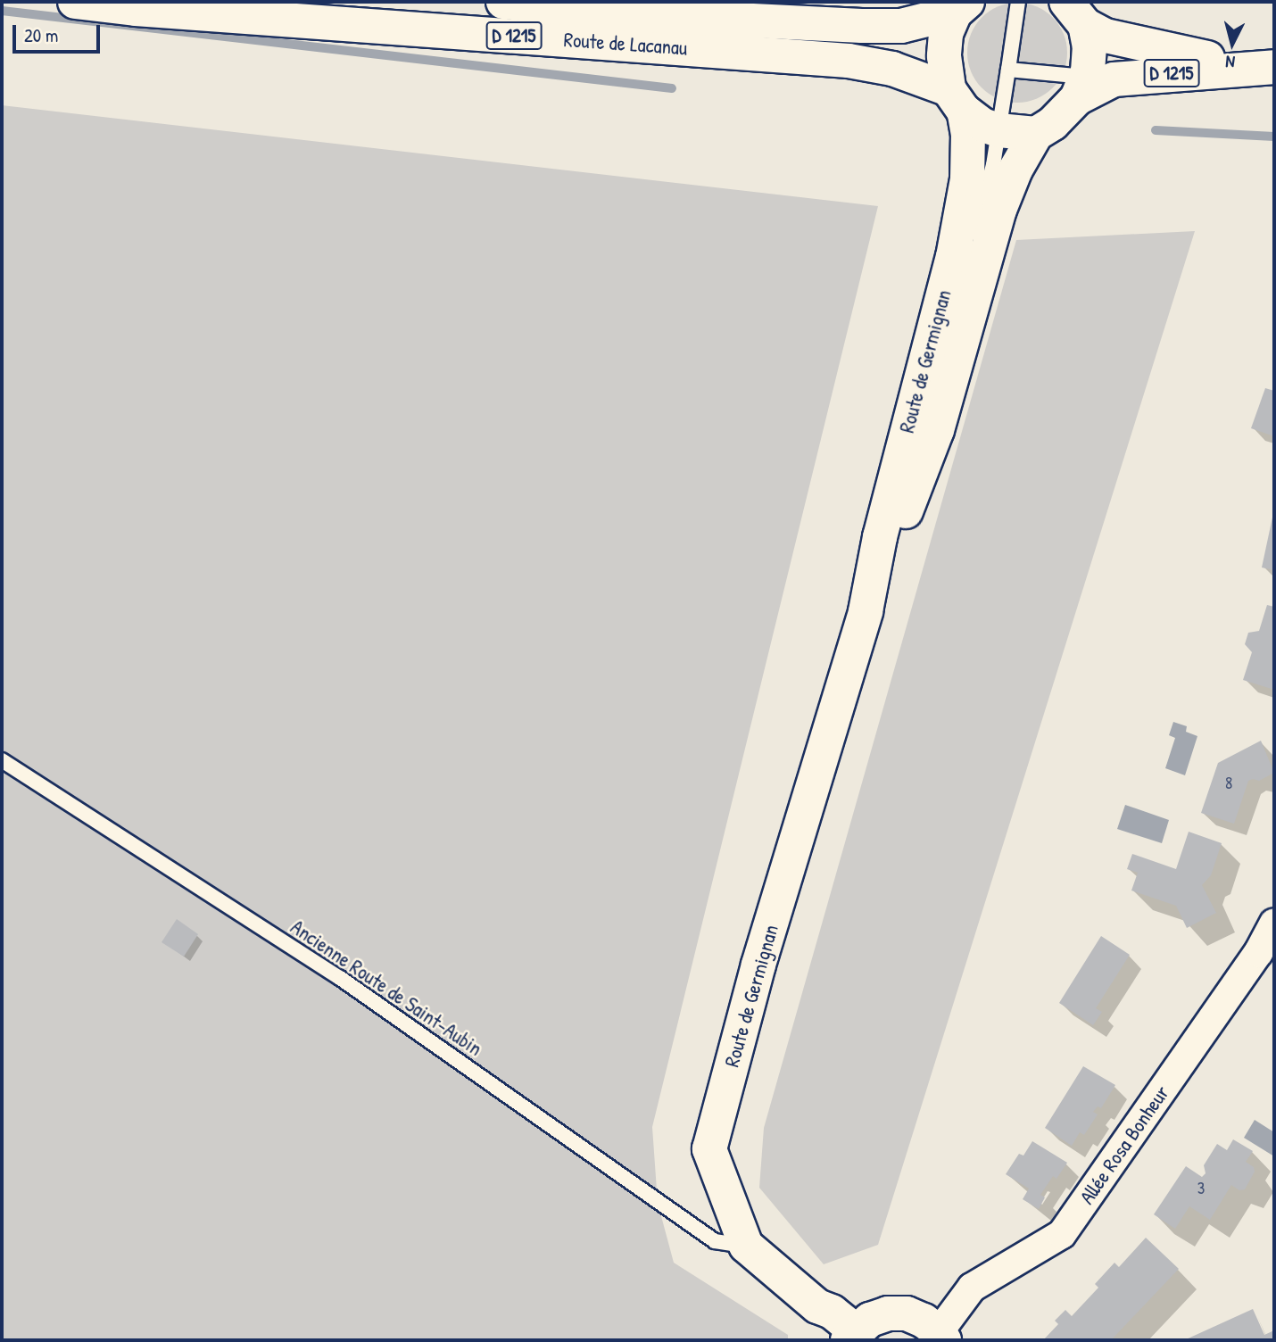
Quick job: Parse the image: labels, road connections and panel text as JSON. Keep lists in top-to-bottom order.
{
  "streets": {
    "main road": ["D 1215", "Route de Lacanau", "Route de Germignan"],
    "street": ["Allée Rosa Bonheur"],
    "lane": ["Ancienne Route de Saint-Aubin"]
  },
  "crossings": [
    ["Route de Lacanau", "Route de Germignan"],
    ["Route de Germignan", "Ancienne Route de Saint-Aubin"]
  ],
  "house_numbers": ["8", "3"],
  "scale_bar": "20 m",
  "north": "bottom"
}
